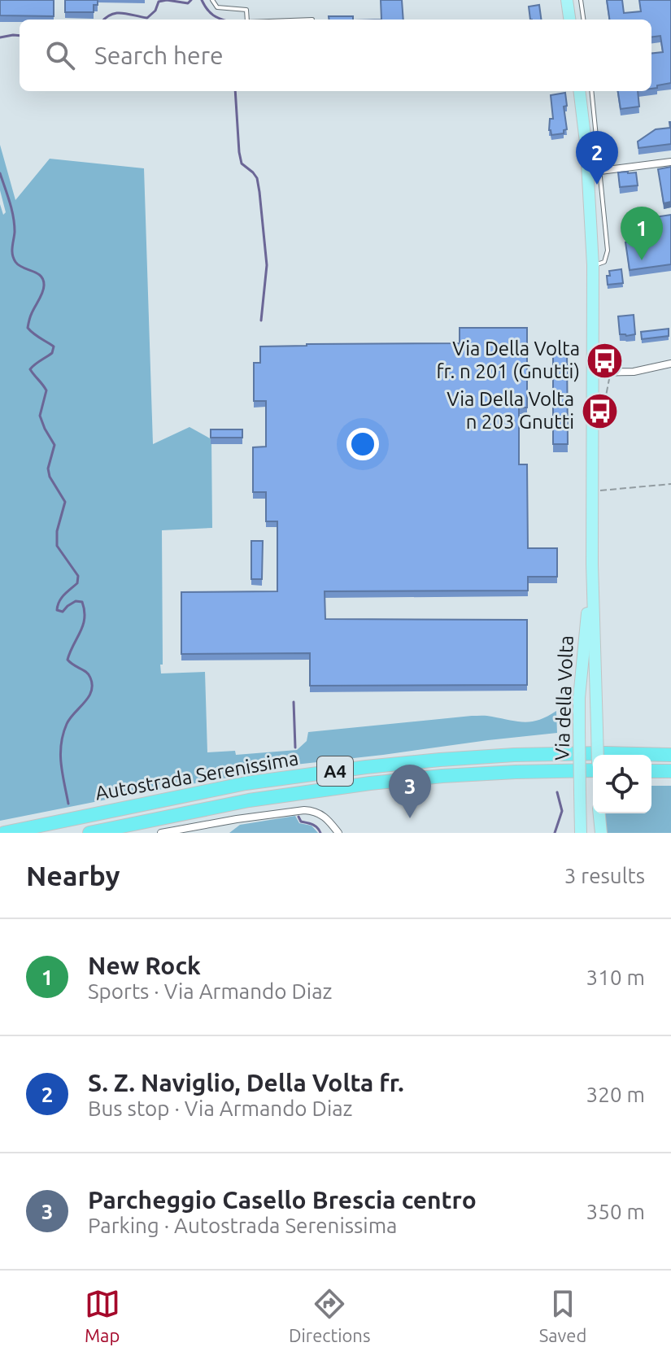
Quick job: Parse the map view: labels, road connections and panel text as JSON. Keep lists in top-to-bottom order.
{
  "streets": {
    "highway": ["A4", "Autostrada Serenissima"],
    "main road": ["Via della Volta"]
  },
  "places": {
    "bus stop": ["Via Della Volta fr. n 201 (Gnutti)", "Via Della Volta n 203 Gnutti"]
  },
  "page": {
    "search": "Search here",
    "pins": ["2", "1", "3"],
    "heading": ["Nearby", "3 results"],
    "list": [
      {
        "mark": "1",
        "name": "New Rock",
        "note": "Sports · Via Armando Diaz",
        "value": "310 m"
      },
      {
        "mark": "2",
        "name": "S. Z. Naviglio, Della Volta fr.",
        "note": "Bus stop · Via Armando Diaz",
        "value": "320 m"
      },
      {
        "mark": "3",
        "name": "Parcheggio Casello Brescia centro",
        "note": "Parking · Autostrada Serenissima",
        "value": "350 m"
      }
    ],
    "nav": ["Map", "Directions", "Saved"]
  }
}
